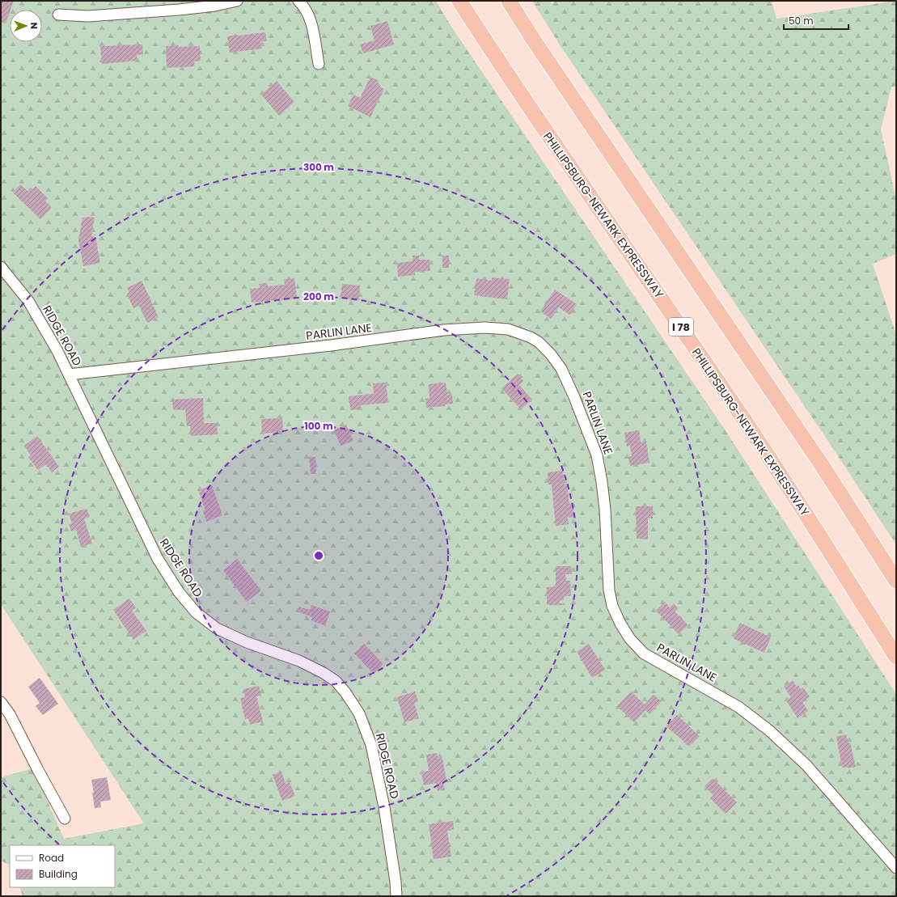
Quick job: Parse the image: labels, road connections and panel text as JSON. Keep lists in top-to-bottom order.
{
  "streets": {
    "highway": ["PHILLIPSBURG-NEWARK EXPRESSWAY", "I 78"],
    "street": ["PARLIN LANE", "RIDGE ROAD"]
  },
  "crossings": [
    ["PARLIN LANE", "RIDGE ROAD"]
  ],
  "legend": ["Road", "Building"],
  "scale_bar": "50 m",
  "north": "right",
  "rings": ["300 m", "200 m", "100 m"]
}
